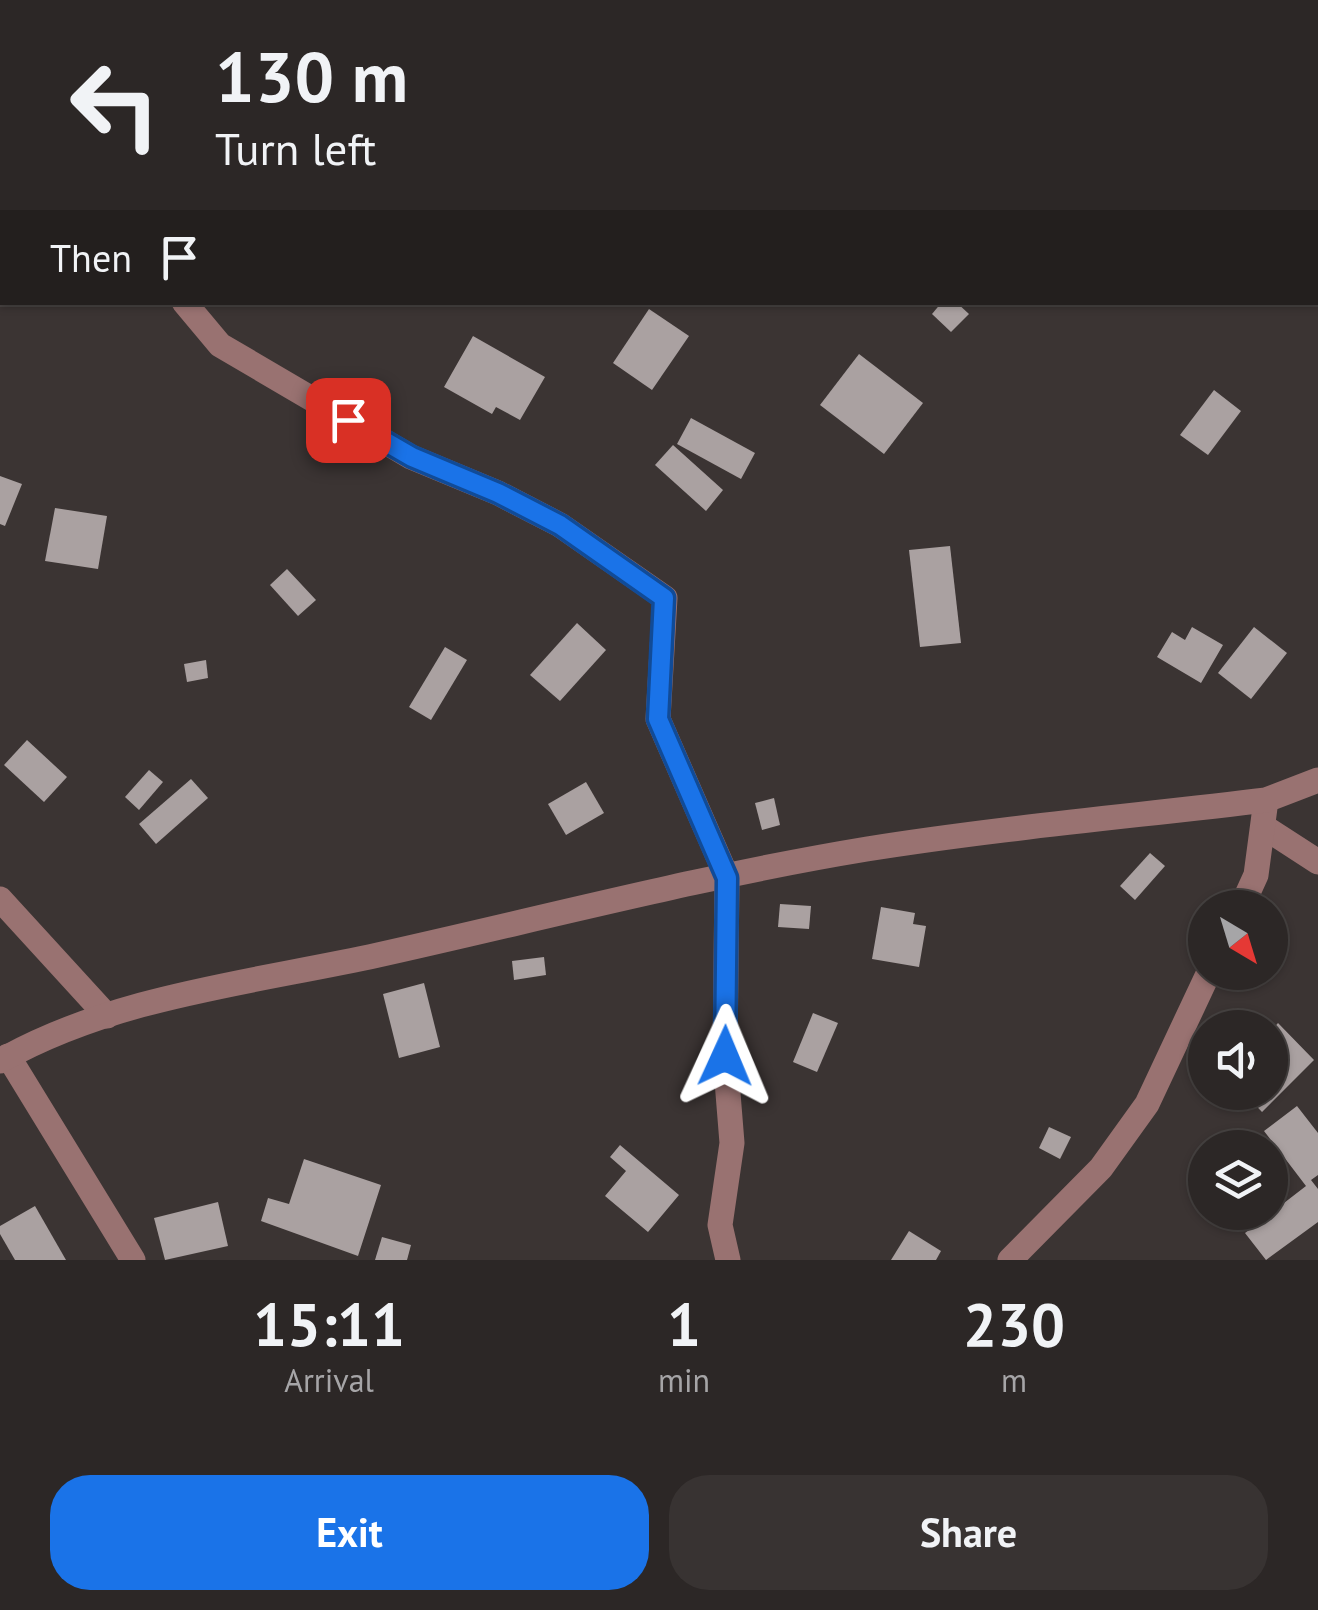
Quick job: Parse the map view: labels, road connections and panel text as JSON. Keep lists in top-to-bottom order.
{
  "north": "bottom right",
  "page": {
    "turn": ["130 m", "Turn left"],
    "then": "Then",
    "eta": [
      "15:11",
      "Arrival",
      "1",
      "min",
      "230",
      "m"
    ],
    "buttons": ["Exit", "Share"]
  }
}
